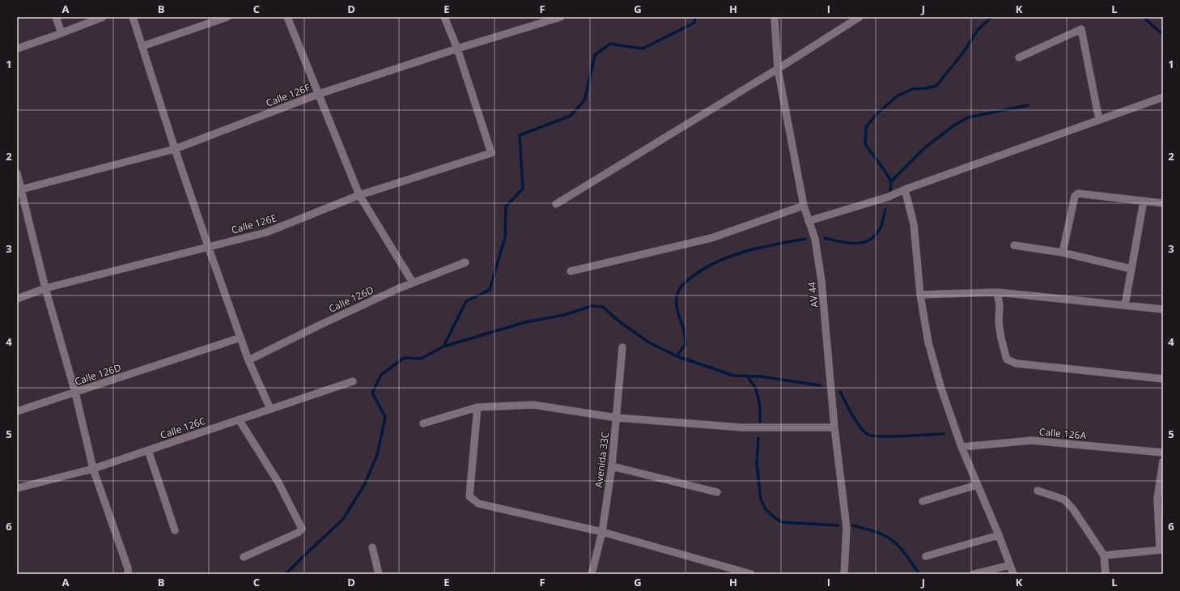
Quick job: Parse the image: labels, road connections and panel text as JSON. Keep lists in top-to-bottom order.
{
  "streets": {
    "street": [
      "Calle 126F",
      "Calle 126E",
      "AV 44",
      "Calle 126D",
      "Calle 126C",
      "Calle 126A",
      "Avenida 33C"
    ]
  },
  "crossings": [
    ["Calle 126F", "Calle 126E"]
  ],
  "grid": {
    "columns": [
      "A",
      "B",
      "C",
      "D",
      "E",
      "F",
      "G",
      "H",
      "I",
      "J",
      "K",
      "L"
    ],
    "rows": [
      "1",
      "2",
      "3",
      "4",
      "5",
      "6"
    ]
  }
}
